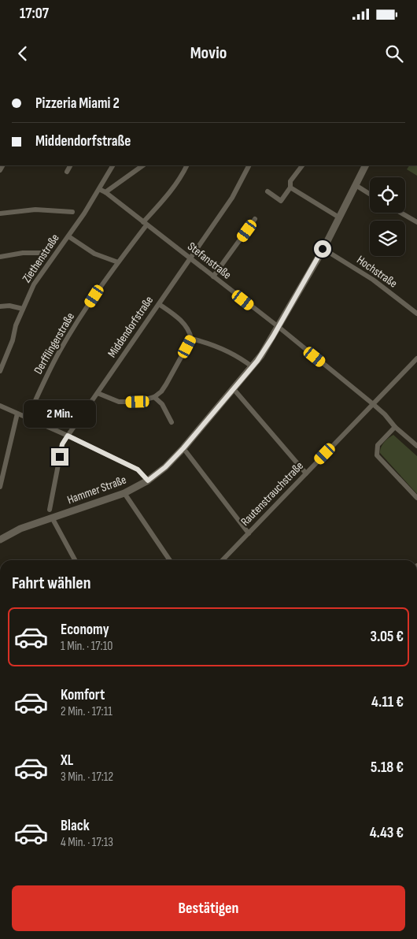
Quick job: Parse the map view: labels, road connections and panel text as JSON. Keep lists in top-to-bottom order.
{
  "streets": {
    "main road": ["Hammer Straße"],
    "street": [
      "Ziethenstraße",
      "Stefanstraße",
      "Hochstraße",
      "Middendorfstraße",
      "Derfflingerstraße",
      "Rautenstrauchstraße"
    ]
  },
  "crossings": [
    ["Ziethenstraße", "Stefanstraße"],
    ["Stefanstraße", "Middendorfstraße"],
    ["Stefanstraße", "Derfflingerstraße"],
    ["Stefanstraße", "Hammer Straße"],
    ["Stefanstraße", "Rautenstrauchstraße"],
    ["Hochstraße", "Hammer Straße"]
  ],
  "page": {
    "status": "17:07",
    "header": "Movio",
    "banner": ["Pizzeria Miami 2", "Middendorfstraße"],
    "bubble": "2 Min.",
    "heading": "Fahrt wählen",
    "list": [
      {
        "name": "Economy",
        "note": "1 Min. · 17:10",
        "value": "3.05 €"
      },
      {
        "name": "Komfort",
        "note": "2 Min. · 17:11",
        "value": "4.11 €"
      },
      {
        "name": "XL",
        "note": "3 Min. · 17:12",
        "value": "5.18 €"
      },
      {
        "name": "Black",
        "note": "4 Min. · 17:13",
        "value": "4.43 €"
      }
    ],
    "buttons": "Bestätigen"
  }
}
